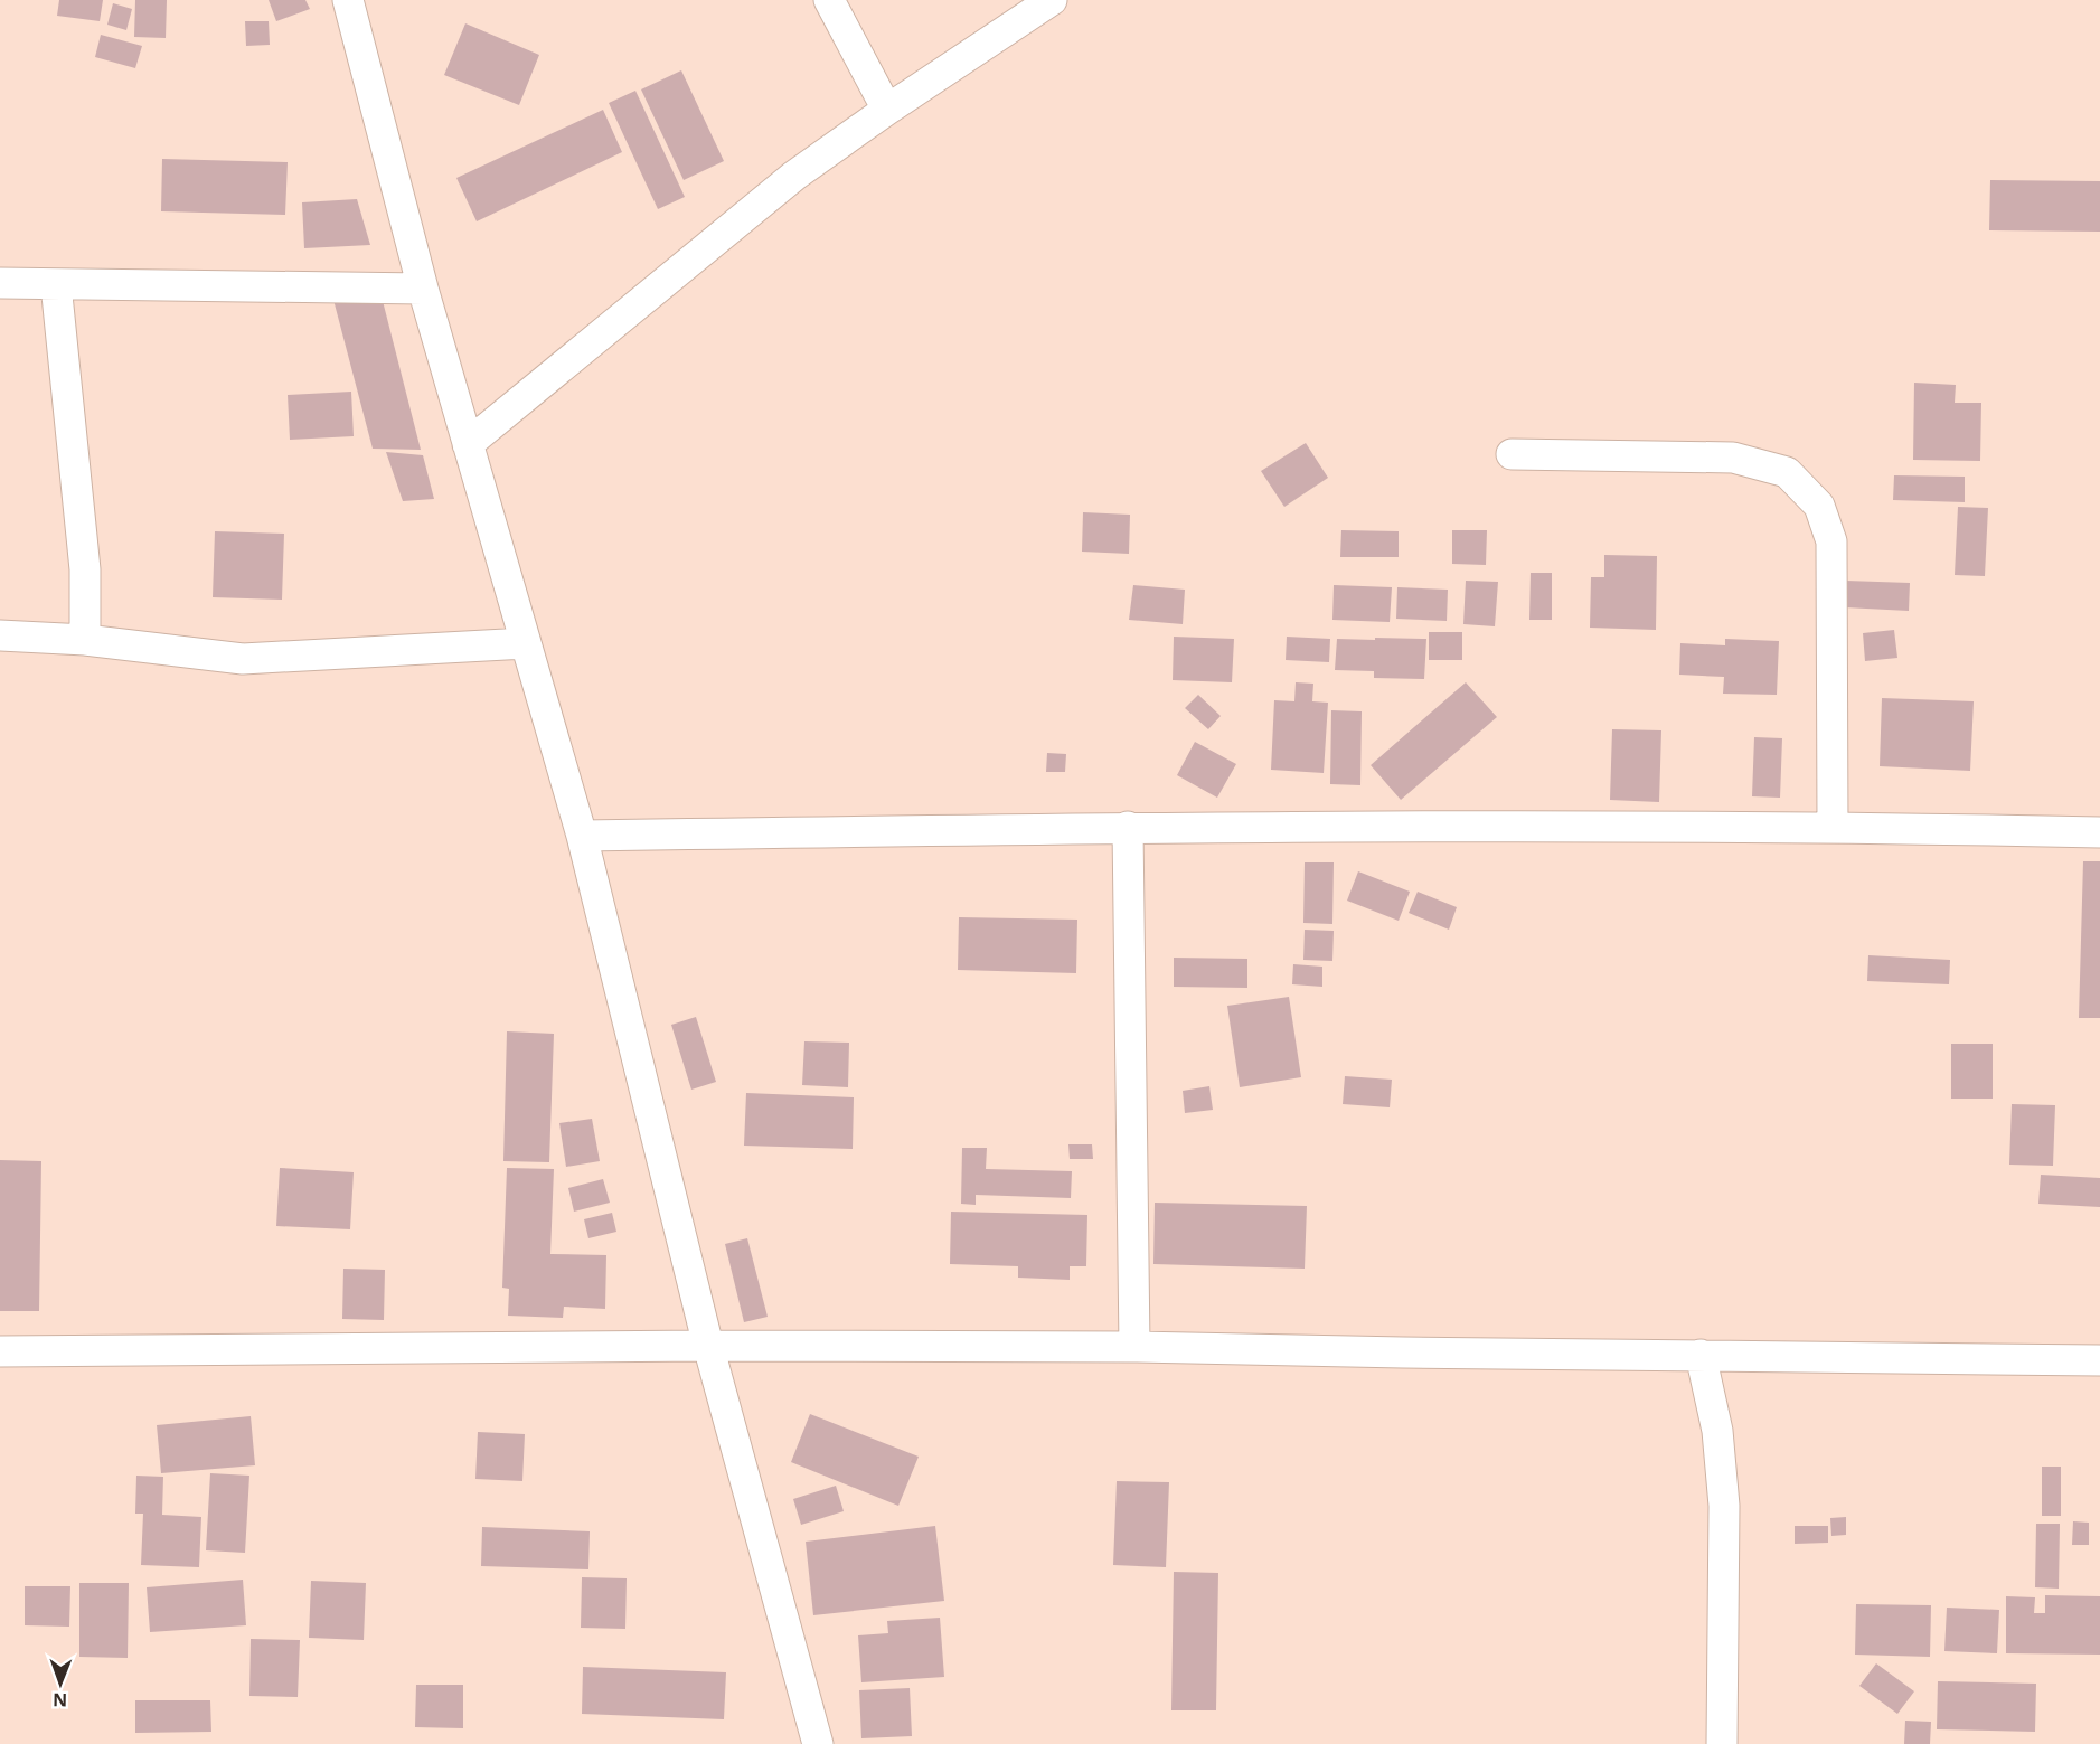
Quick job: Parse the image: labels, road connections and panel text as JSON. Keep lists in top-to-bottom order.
{
  "north": "bottom"
}
